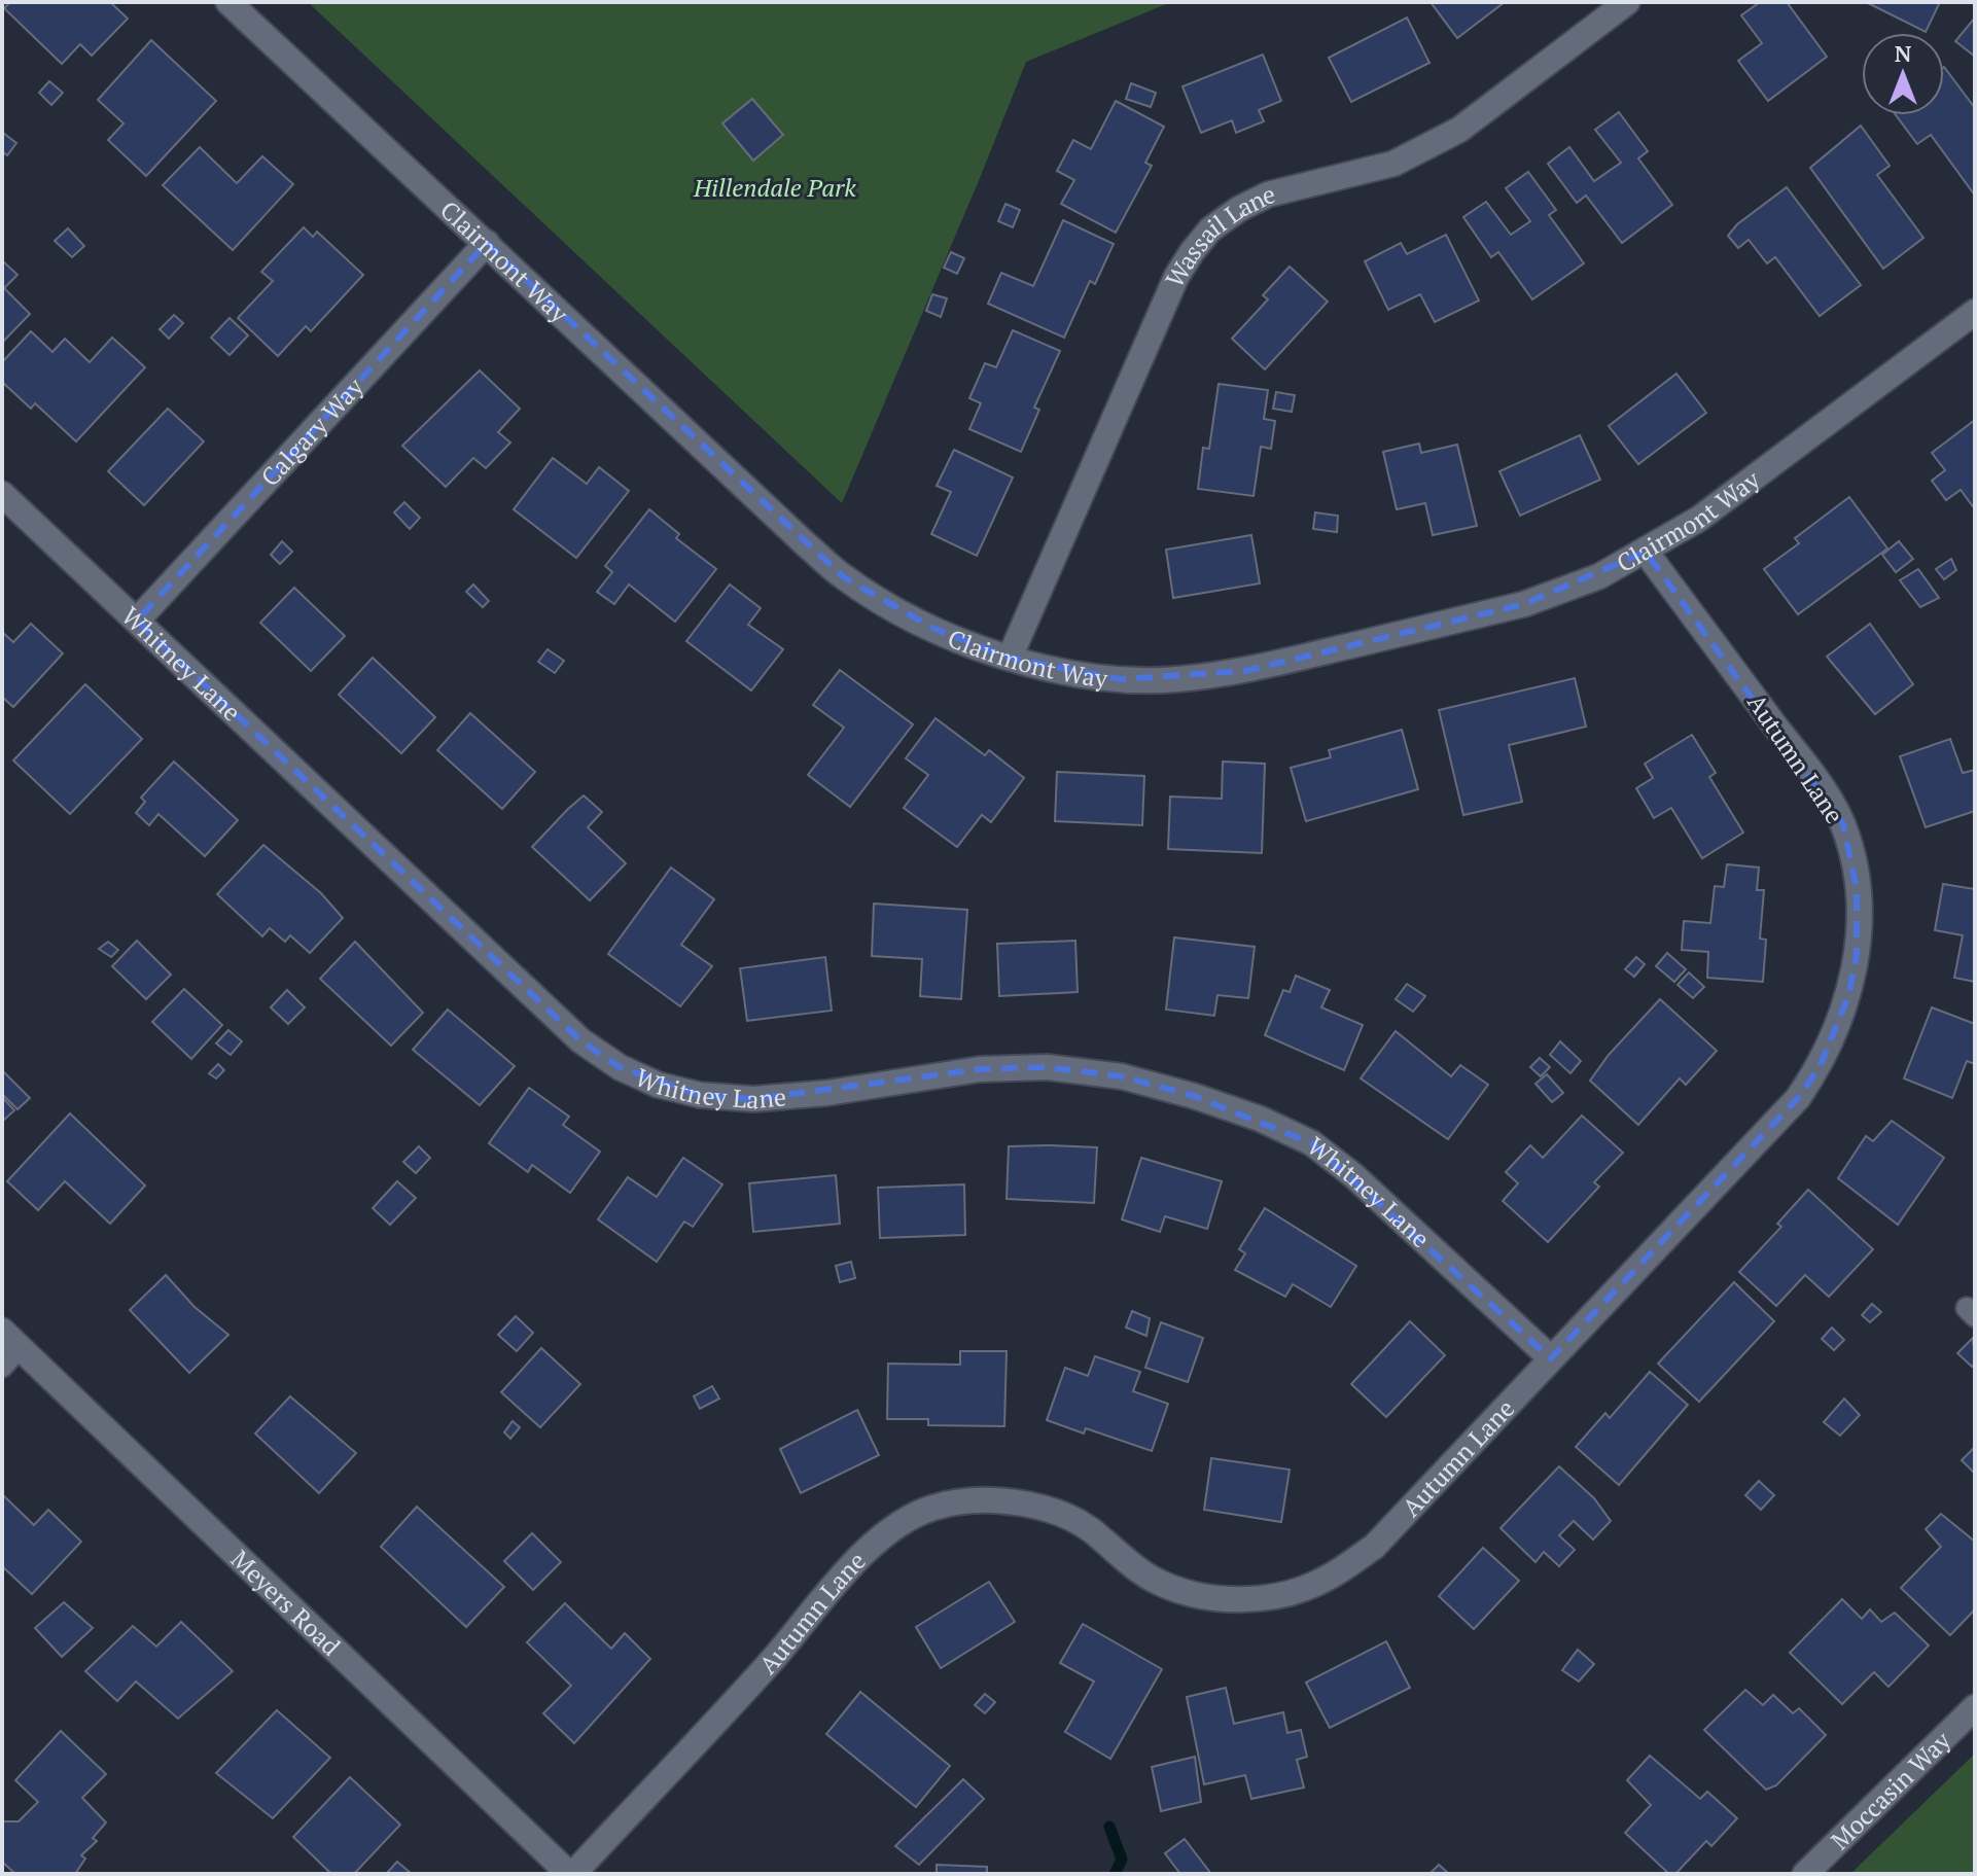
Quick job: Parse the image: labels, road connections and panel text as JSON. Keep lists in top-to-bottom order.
{
  "streets": {
    "street": [
      "Wassail Lane",
      "Clairmont Way",
      "Calgary Way",
      "Whitney Lane",
      "Autumn Lane",
      "Meyers Road",
      "Moccasin Way"
    ]
  },
  "crossings": [
    ["Wassail Lane", "Clairmont Way"],
    ["Clairmont Way", "Calgary Way"],
    ["Clairmont Way", "Autumn Lane"],
    ["Calgary Way", "Whitney Lane"],
    ["Whitney Lane", "Autumn Lane"],
    ["Autumn Lane", "Meyers Road"]
  ],
  "parks": ["Hillendale Park"],
  "north": "top"
}
